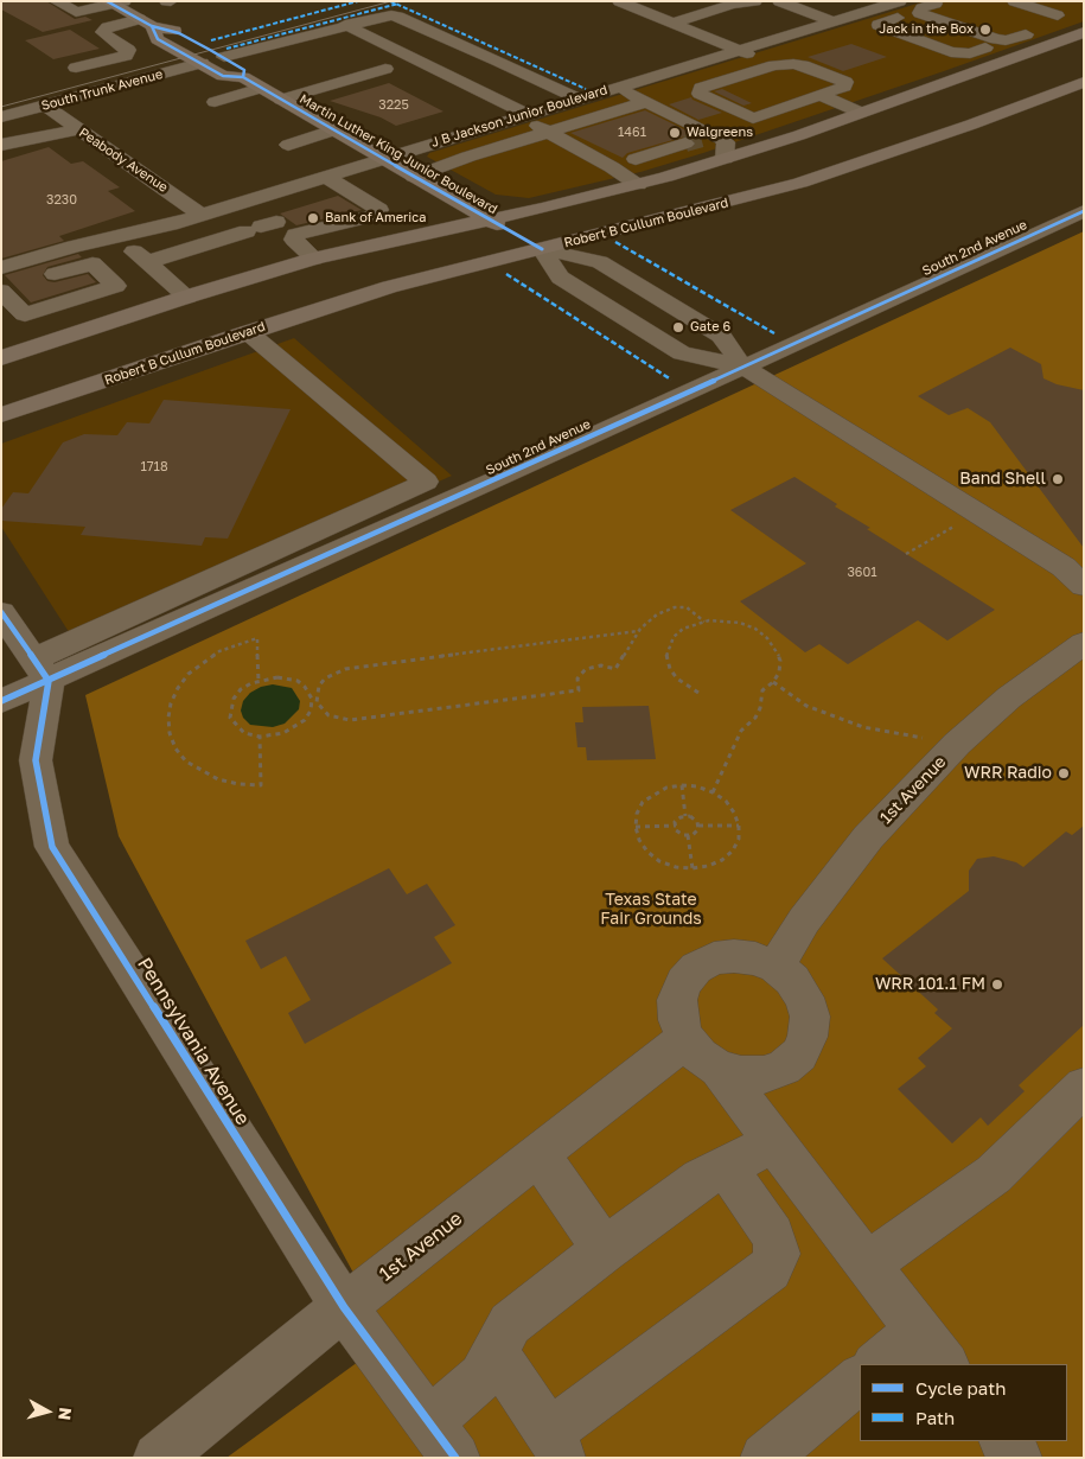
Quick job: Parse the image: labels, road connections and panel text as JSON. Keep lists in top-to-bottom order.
{
  "streets": {
    "main road": ["Martin Luther King Junior Boulevard", "Robert B Cullum Boulevard"],
    "street": [
      "South Trunk Avenue",
      "J B Jackson Junior Boulevard",
      "Peabody Avenue",
      "South 2nd Avenue",
      "1st Avenue",
      "Pennsylvania Avenue"
    ]
  },
  "crossings": [
    ["South Trunk Avenue", "Martin Luther King Junior Boulevard"],
    ["South Trunk Avenue", "Peabody Avenue"],
    ["J B Jackson Junior Boulevard", "Martin Luther King Junior Boulevard"],
    ["J B Jackson Junior Boulevard", "Peabody Avenue"],
    ["Martin Luther King Junior Boulevard", "Robert B Cullum Boulevard"],
    ["Martin Luther King Junior Boulevard", "South 2nd Avenue"],
    ["South 2nd Avenue", "Pennsylvania Avenue"],
    ["1st Avenue", "Pennsylvania Avenue"]
  ],
  "parks": ["Texas State Fair Grounds"],
  "places": [
    "Jack in the Box",
    "Walgreens",
    "Bank of America",
    "Gate 6",
    "Band Shell",
    "WRR Radio",
    "WRR 101.1 FM"
  ],
  "house_numbers": [
    "3225",
    "1461",
    "3230",
    "1718",
    "3601"
  ],
  "legend": ["Cycle path", "Path"],
  "north": "right"
}
